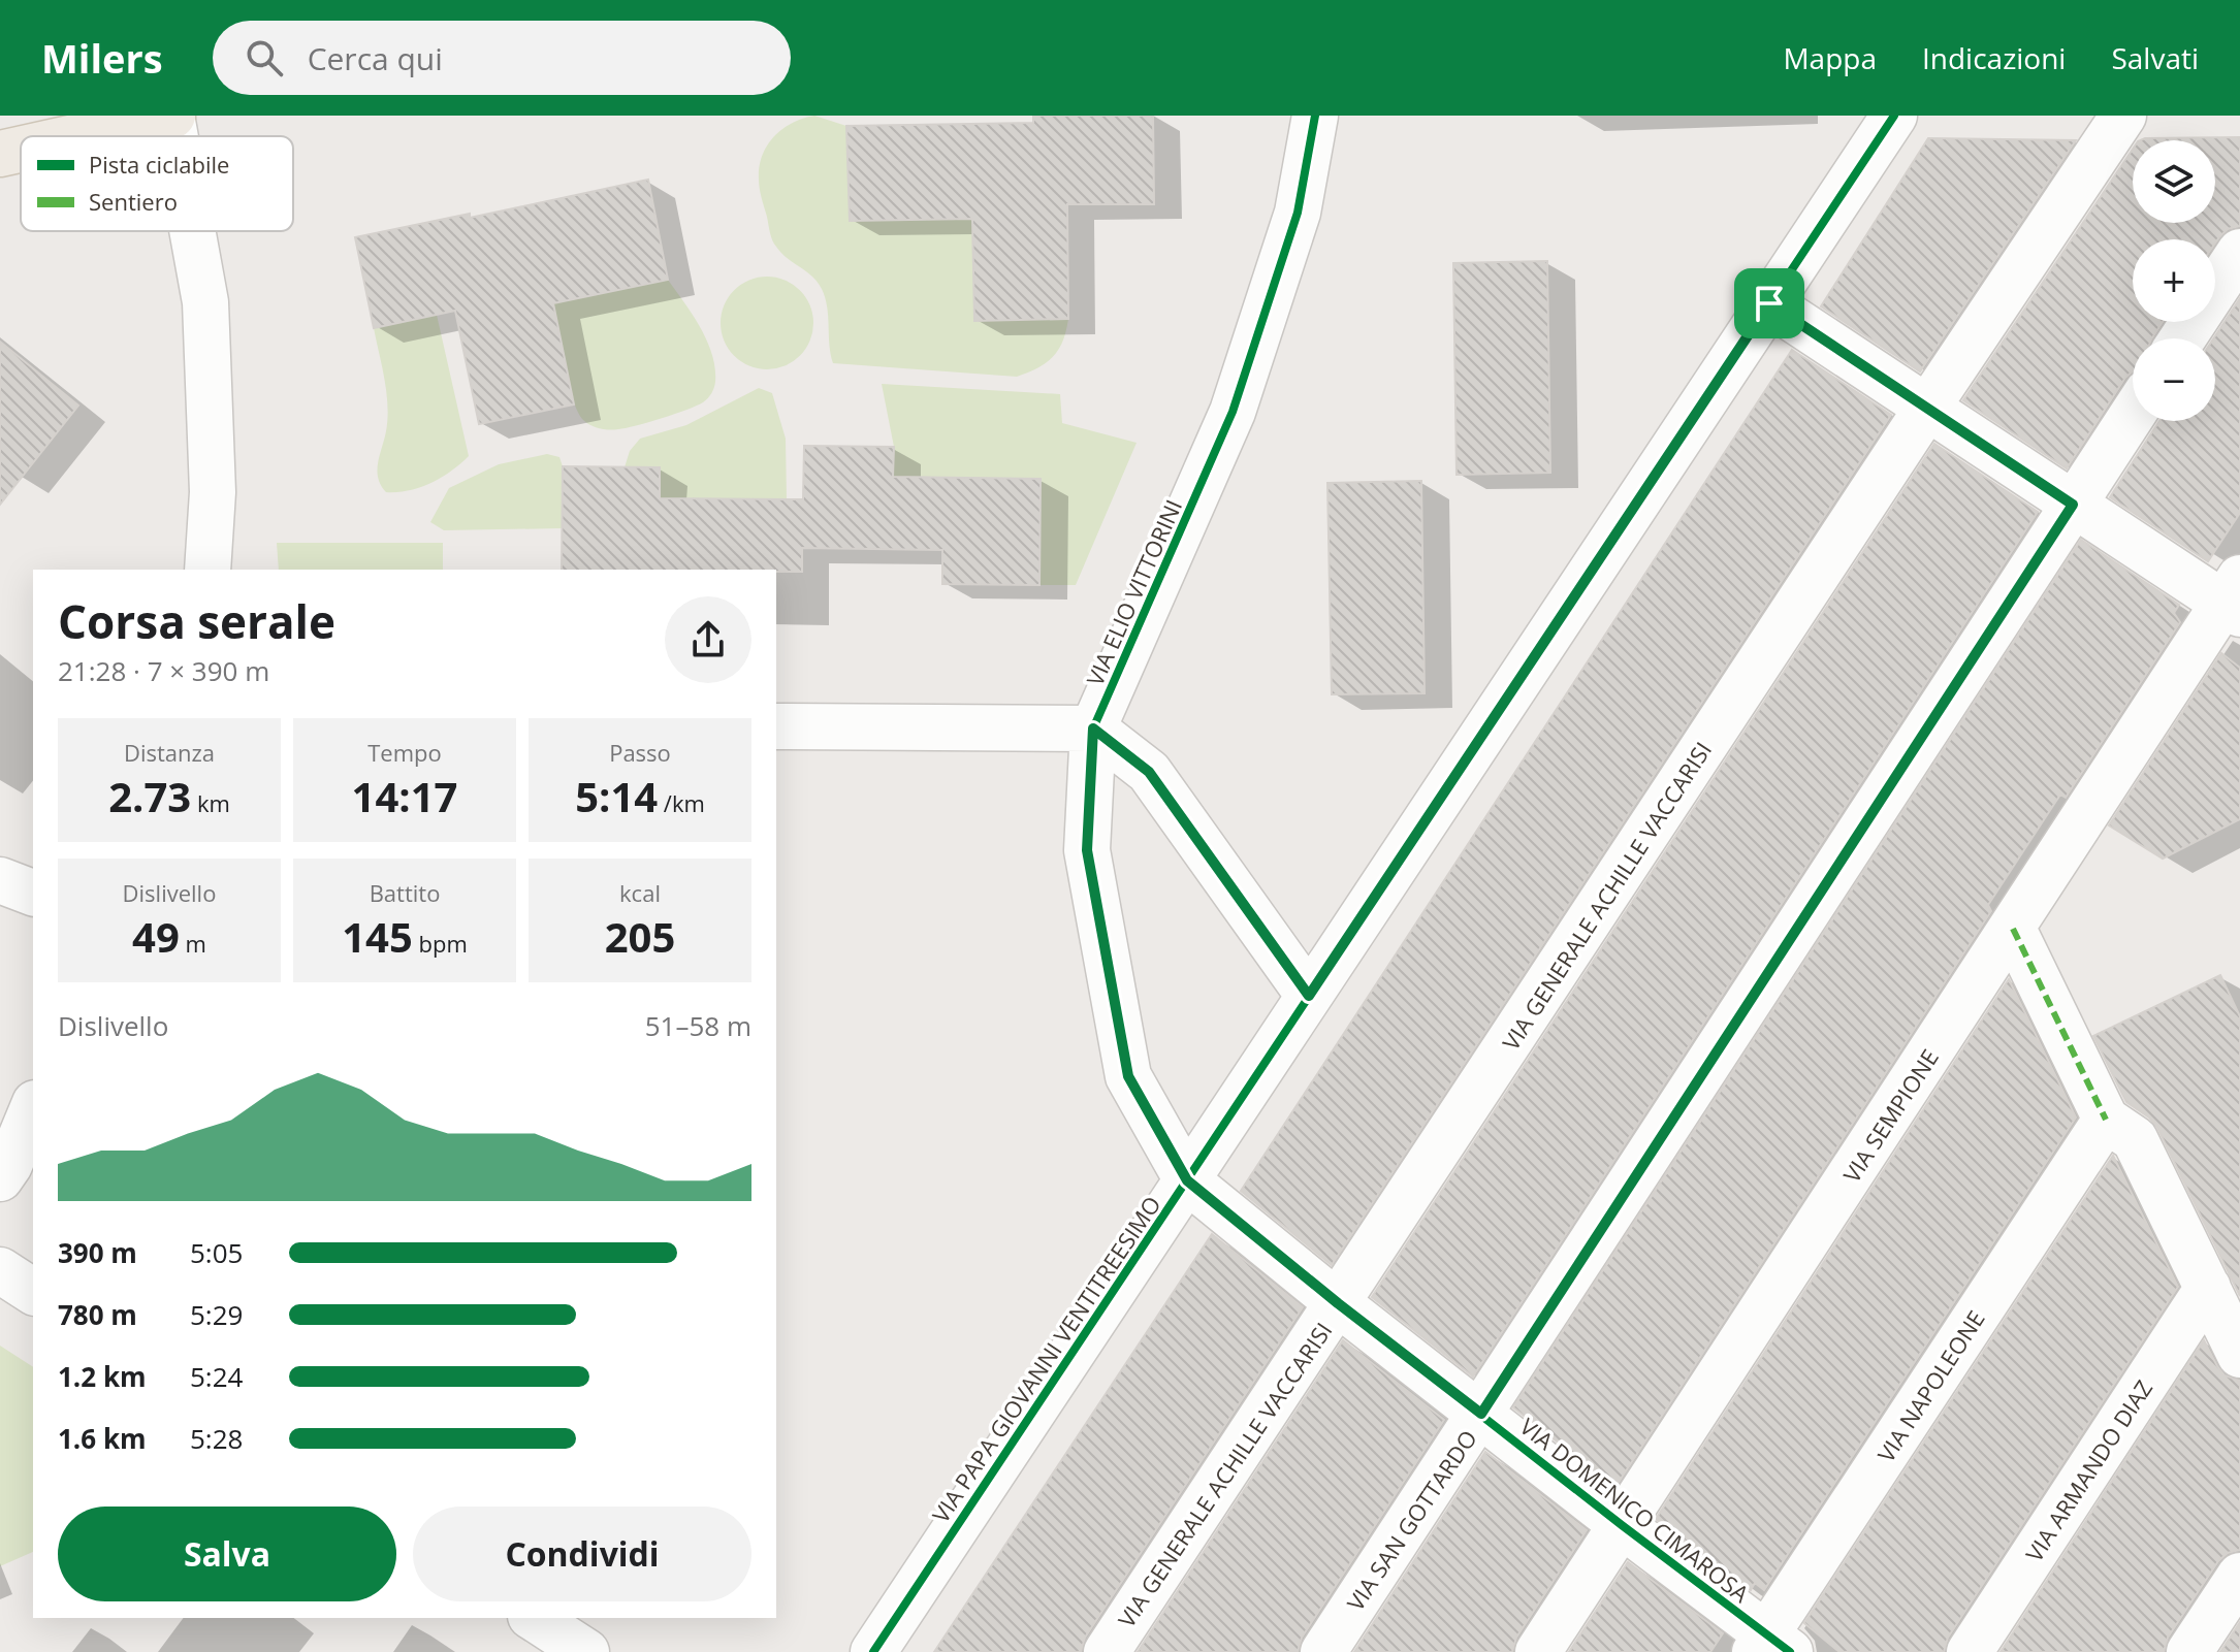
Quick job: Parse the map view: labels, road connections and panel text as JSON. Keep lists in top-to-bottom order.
{
  "streets": {
    "street": [
      "VIA ELIO VITTORINI",
      "VIA GENERALE ACHILLE VACCARISI",
      "VIA SEMPIONE",
      "VIA PAPA GIOVANNI VENTITREESIMO",
      "VIA NAPOLEONE",
      "VIA ARMANDO DIAZ",
      "VIA DOMENICO CIMAROSA",
      "VIA SAN GOTTARDO"
    ]
  },
  "crossings": [
    ["VIA ELIO VITTORINI", "VIA PAPA GIOVANNI VENTITREESIMO"],
    ["VIA ELIO VITTORINI", "VIA DOMENICO CIMAROSA"],
    ["VIA GENERALE ACHILLE VACCARISI", "VIA DOMENICO CIMAROSA"],
    ["VIA SEMPIONE", "VIA DOMENICO CIMAROSA"],
    ["VIA PAPA GIOVANNI VENTITREESIMO", "VIA DOMENICO CIMAROSA"],
    ["VIA NAPOLEONE", "VIA DOMENICO CIMAROSA"],
    ["VIA DOMENICO CIMAROSA", "VIA SAN GOTTARDO"]
  ],
  "legend": ["Pista ciclabile", "Sentiero"],
  "page": {
    "header": "Milers",
    "search": "Cerca qui",
    "nav": ["Mappa", "Indicazioni", "Salvati"],
    "map_buttons": ["+", "−"],
    "heading": ["Corsa serale", "21:28 · 7 × 390 m"],
    "stats": [
      ["Distanza", "2.73 km"],
      ["Tempo", "14:17"],
      ["Passo", "5:14 /km"],
      ["Dislivello", "49 m"],
      ["Battito", "145 bpm"],
      ["kcal", "205"]
    ],
    "chart": ["Dislivello", "51–58 m"],
    "list": [
      {
        "name": "390 m",
        "note": "5:05"
      },
      {
        "name": "780 m",
        "note": "5:29"
      },
      {
        "name": "1.2 km",
        "note": "5:24"
      },
      {
        "name": "1.6 km",
        "note": "5:28"
      }
    ],
    "buttons": ["Salva", "Condividi"]
  }
}
